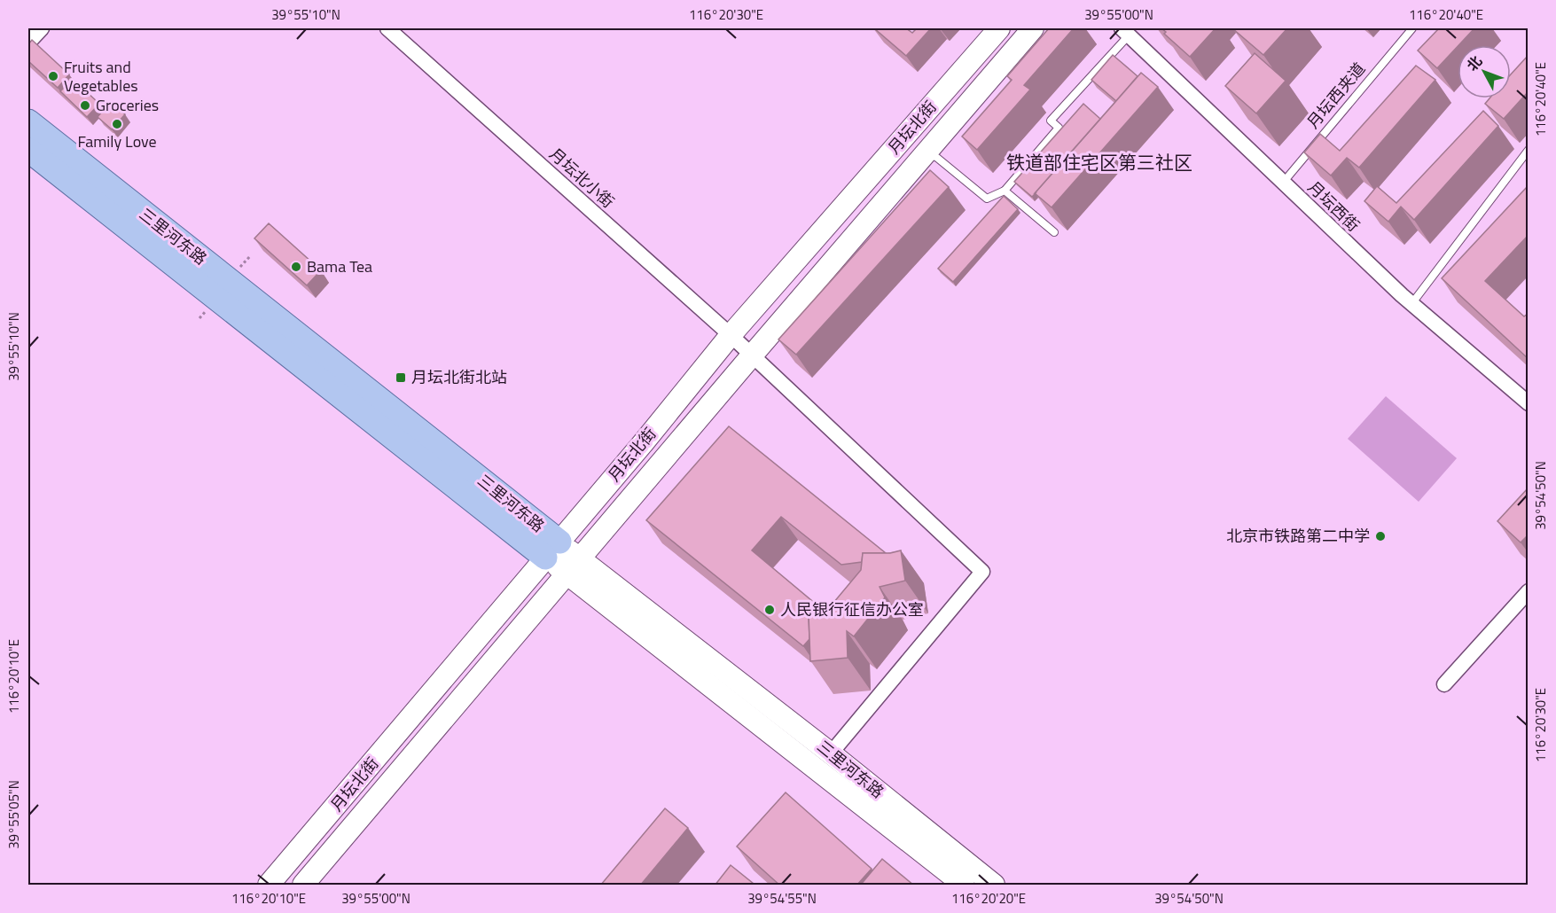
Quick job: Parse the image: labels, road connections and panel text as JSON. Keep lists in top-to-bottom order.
{
  "streets": {
    "main road": ["月坛北街", "三里河东路"],
    "street": ["月坛北小街", "月坛西街"],
    "lane": ["月坛西夹道"]
  },
  "crossings": [
    ["月坛西夹道", "月坛西街"],
    ["月坛北街", "月坛北小街"],
    ["月坛北街", "三里河东路"],
    ["月坛北小街", "三里河东路"]
  ],
  "districts": ["铁道部住宅区第三社区"],
  "places": {
    "other": [
      "Fruits and Vegetables",
      "Groceries",
      "Family Love",
      "Bama Tea",
      "北京市铁路第二中学",
      "人民银行征信办公室"
    ],
    "transit": ["月坛北街北站"]
  },
  "north": "top left",
  "coordinates": [
    "39°55'10\"N",
    "116°20'30\"E",
    "39°55'00\"N",
    "116°20'40\"E",
    "39°54'50\"N",
    "116°20'10\"E",
    "39°55'05\"N",
    "39°54'55\"N",
    "116°20'20\"E"
  ]
}
